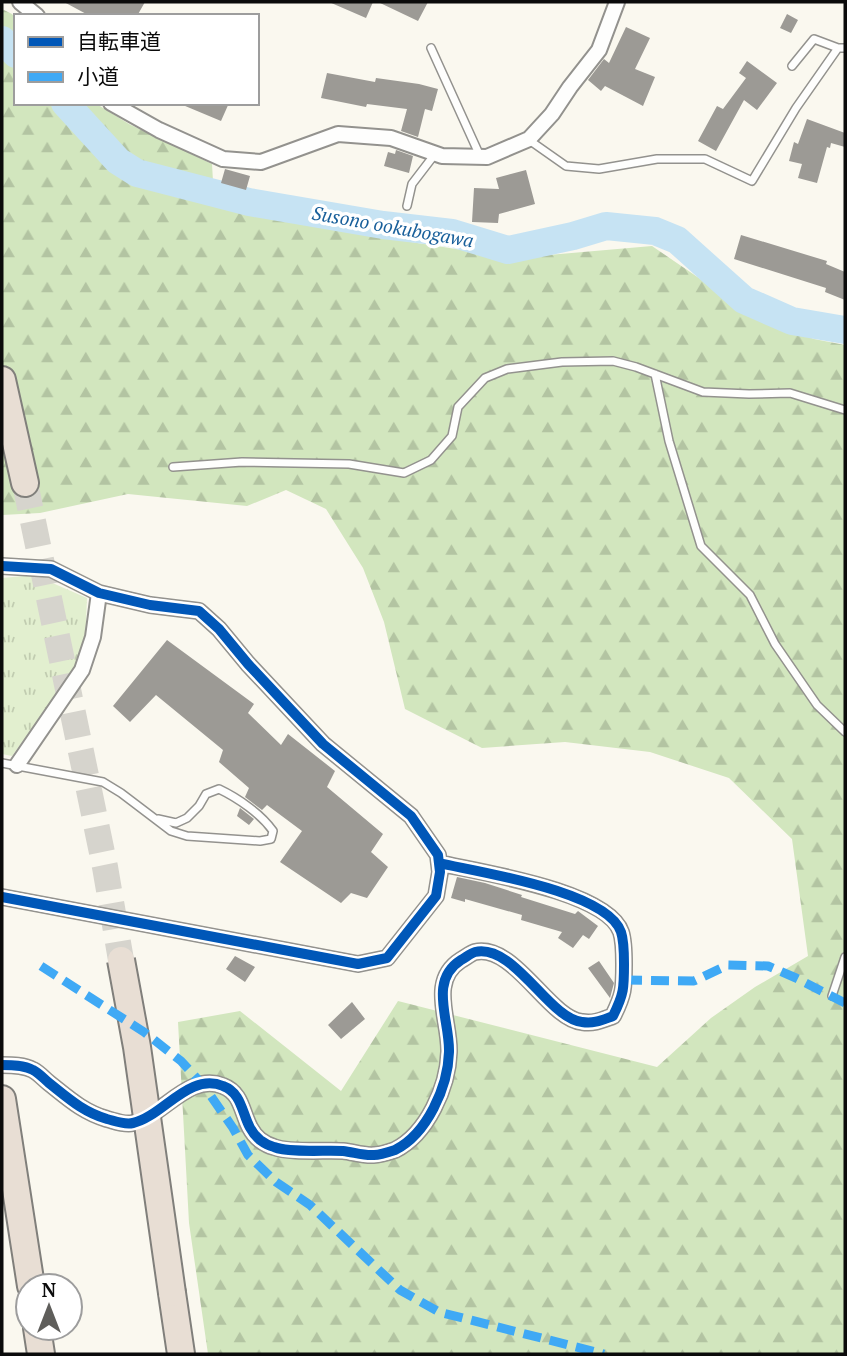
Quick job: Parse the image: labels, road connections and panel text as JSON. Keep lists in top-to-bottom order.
{
  "water": ["Susono ookubogawa"],
  "legend": ["自転車道", "小道"],
  "north": "top"
}
